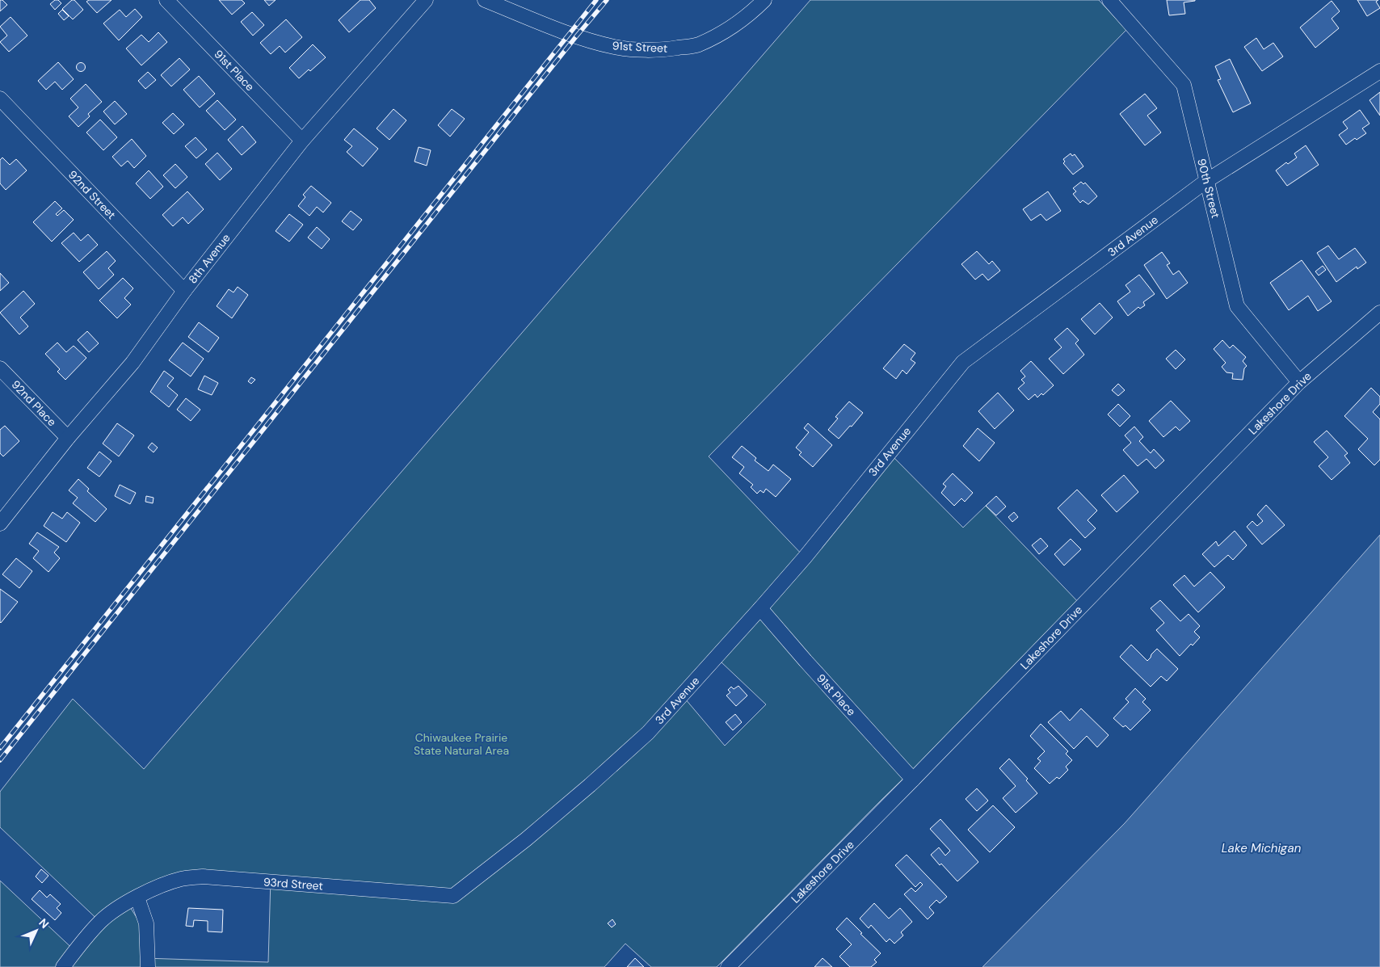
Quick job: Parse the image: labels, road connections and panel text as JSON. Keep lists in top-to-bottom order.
{
  "streets": {
    "street": [
      "91st Street",
      "91st Place",
      "90th Street",
      "92nd Street",
      "3rd Avenue",
      "8th Avenue",
      "92nd Place",
      "Lakeshore Drive",
      "93rd Street"
    ]
  },
  "crossings": [
    ["91st Place", "3rd Avenue"],
    ["91st Place", "8th Avenue"],
    ["91st Place", "Lakeshore Drive"],
    ["90th Street", "3rd Avenue"],
    ["90th Street", "Lakeshore Drive"],
    ["92nd Street", "8th Avenue"],
    ["3rd Avenue", "93rd Street"],
    ["8th Avenue", "92nd Place"]
  ],
  "water": ["Lake Michigan"],
  "parks": ["Chiwaukee Prairie State Natural Area"],
  "north": "top right"
}
